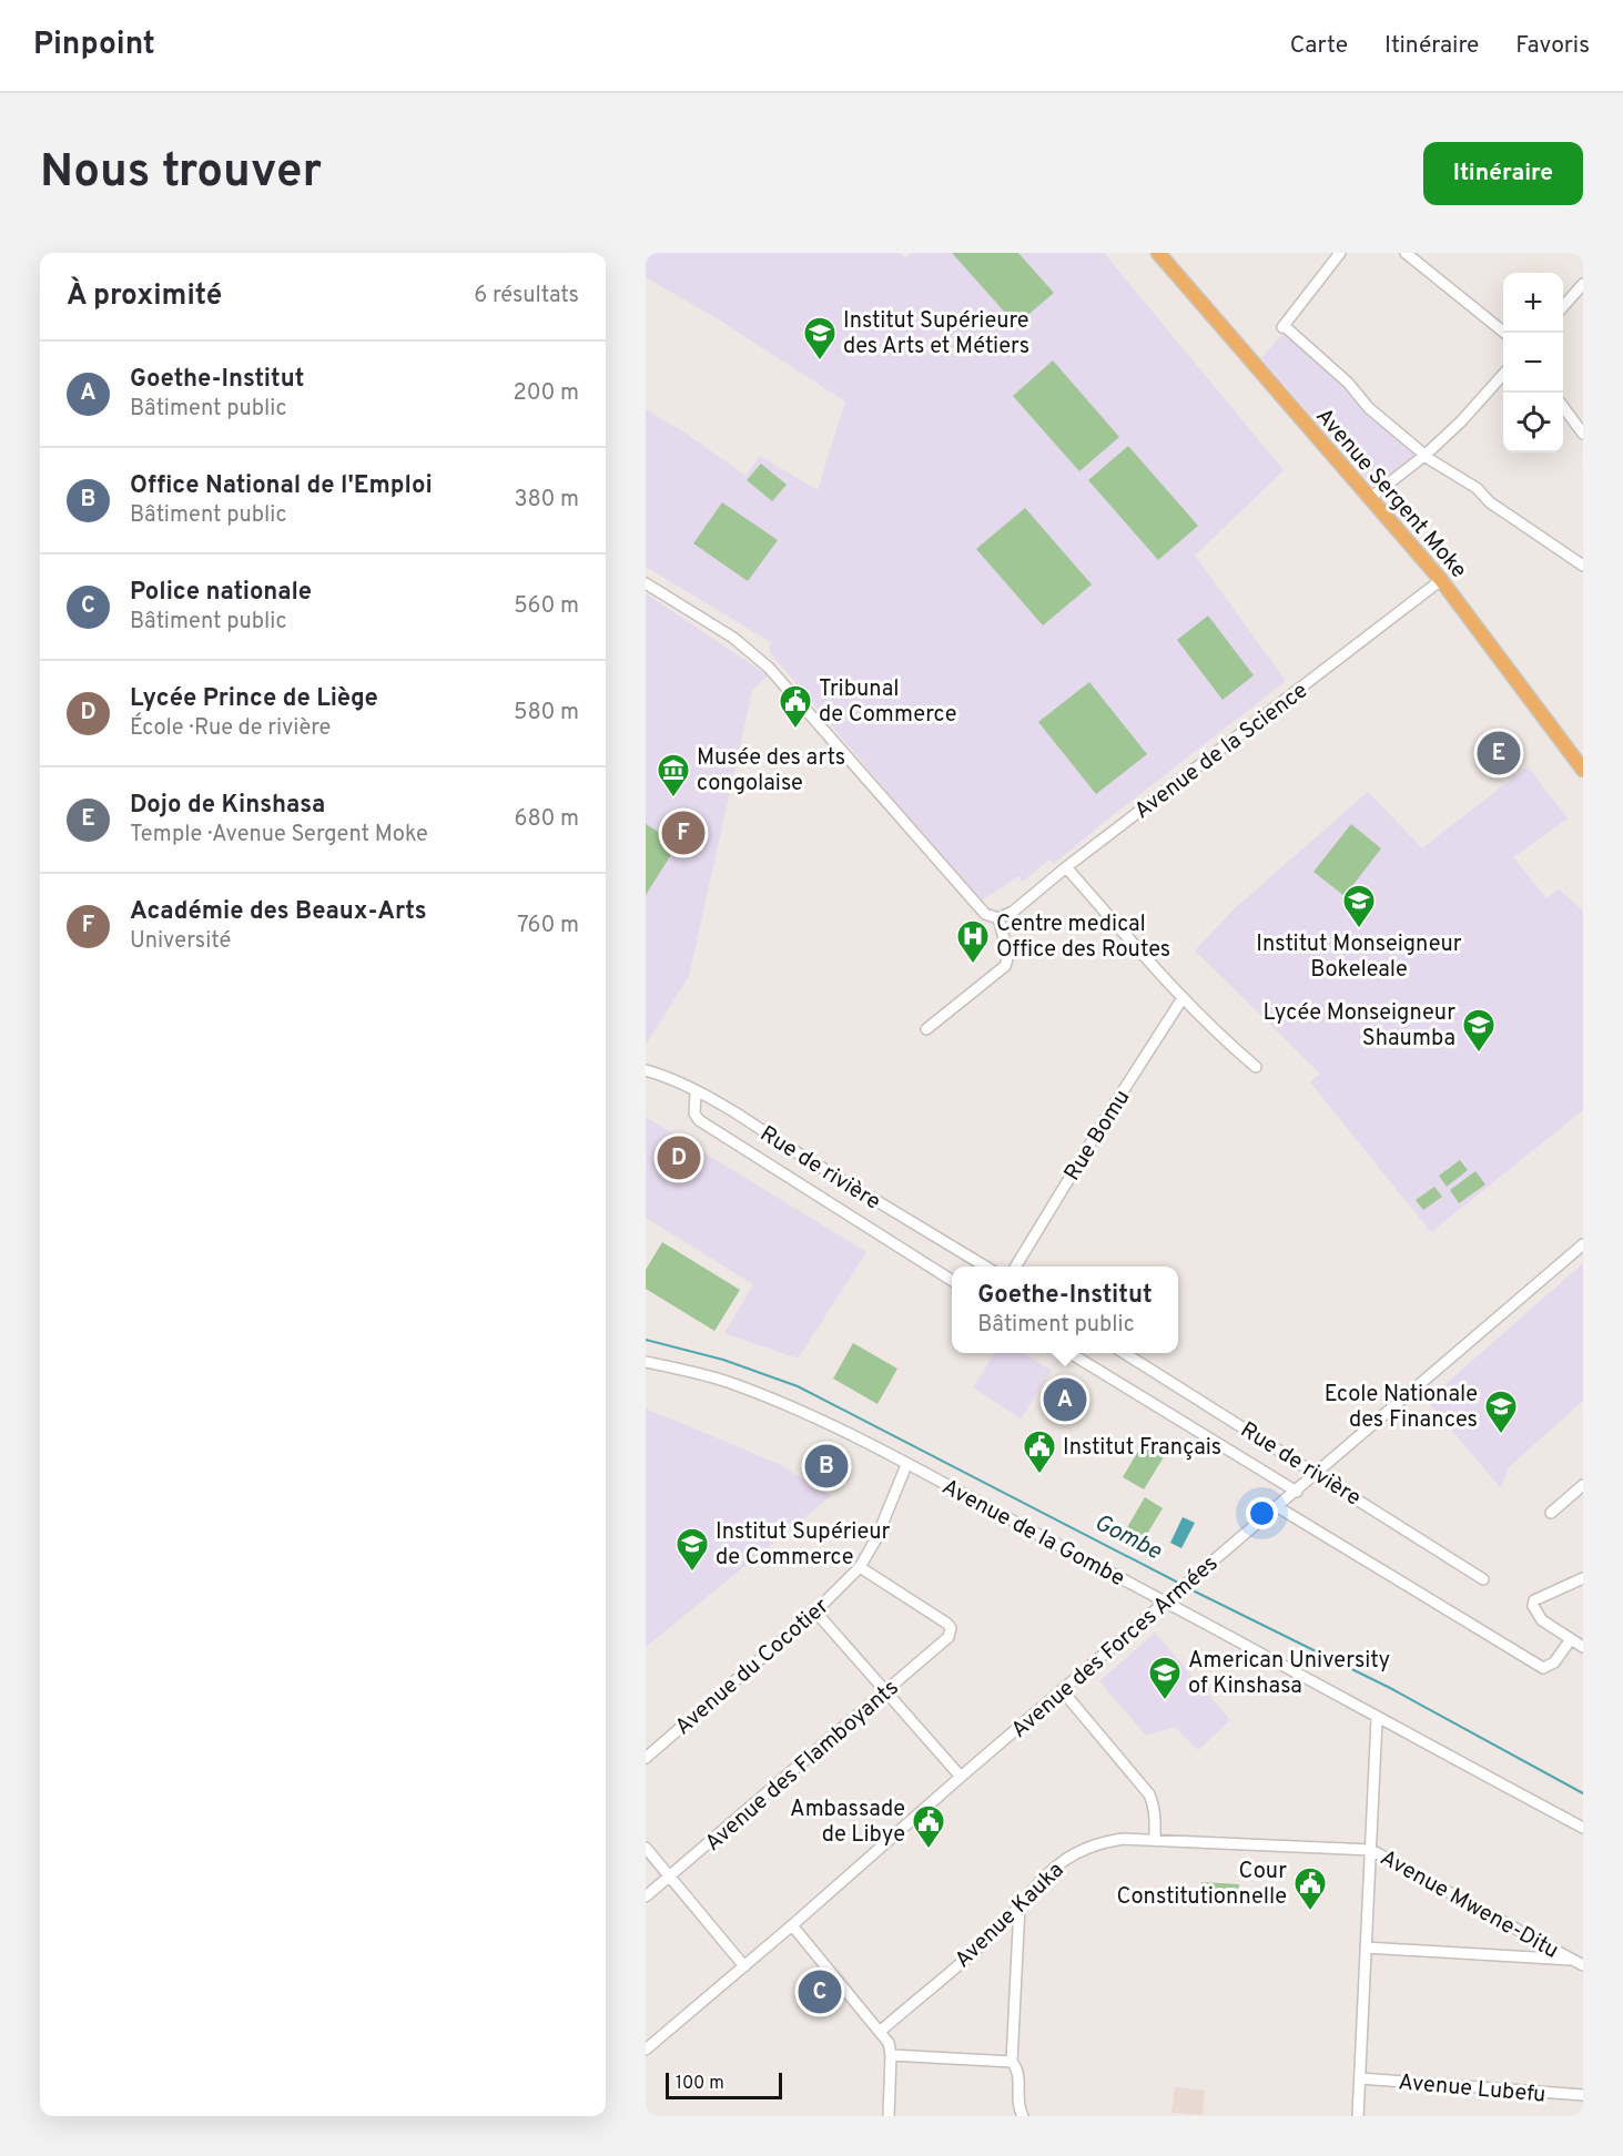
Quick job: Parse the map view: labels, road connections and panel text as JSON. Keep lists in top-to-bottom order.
{
  "streets": {
    "main road": ["Avenue Sergent Moke"],
    "street": [
      "Avenue de la Science",
      "Rue Bomu",
      "Rue de rivière",
      "Avenue de la Gombe",
      "Avenue des Forces Armées",
      "Avenue du Cocotier",
      "Avenue des Flamboyants",
      "Avenue Mwene-Ditu",
      "Avenue Kauka",
      "Avenue Lubefu"
    ]
  },
  "crossings": [
    ["Avenue Sergent Moke", "Avenue de la Science"],
    ["Rue de rivière", "Avenue des Forces Armées"],
    ["Avenue de la Gombe", "Avenue des Forces Armées"],
    ["Avenue de la Gombe", "Avenue du Cocotier"],
    ["Avenue du Cocotier", "Avenue des Flamboyants"],
    ["Avenue Mwene-Ditu", "Avenue Kauka"]
  ],
  "water": ["Gombe"],
  "places": {
    "school or university": [
      "Institut Supérieure des Arts et Métiers",
      "Institut Monseigneur Bokeleale",
      "Lycée Monseigneur Shaumba",
      "Ecole Nationale des Finances",
      "Institut Supérieur de Commerce",
      "American University of Kinshasa"
    ],
    "public building": [
      "Tribunal de Commerce",
      "Institut Français",
      "Ambassade de Libye",
      "Cour Constitutionnelle"
    ],
    "museum": ["Musée des arts congolaise"],
    "hospital": ["Centre medical Office des Routes"]
  },
  "scale_bar": "100 m",
  "page": {
    "header": "Pinpoint",
    "nav": ["Carte", "Itinéraire", "Favoris"],
    "buttons": "Itinéraire",
    "title": "Nous trouver",
    "heading": ["À proximité", "6 résultats"],
    "map_buttons": ["+", "−"],
    "list": [
      {
        "mark": "A",
        "name": "Goethe-Institut",
        "note": "Bâtiment public",
        "value": "200 m"
      },
      {
        "mark": "B",
        "name": "Office National de l'Emploi",
        "note": "Bâtiment public",
        "value": "380 m"
      },
      {
        "mark": "C",
        "name": "Police nationale",
        "note": "Bâtiment public",
        "value": "560 m"
      },
      {
        "mark": "D",
        "name": "Lycée Prince de Liège",
        "note": "École · Rue de rivière",
        "value": "580 m"
      },
      {
        "mark": "E",
        "name": "Dojo de Kinshasa",
        "note": "Temple · Avenue Sergent Moke",
        "value": "680 m"
      },
      {
        "mark": "F",
        "name": "Académie des Beaux-Arts",
        "note": "Université",
        "value": "760 m"
      }
    ],
    "pins": [
      "E",
      "F",
      "D",
      "A",
      "B",
      "C"
    ],
    "popup": ["Goethe-Institut", "Bâtiment public"],
    "scale": "100 m"
  }
}
